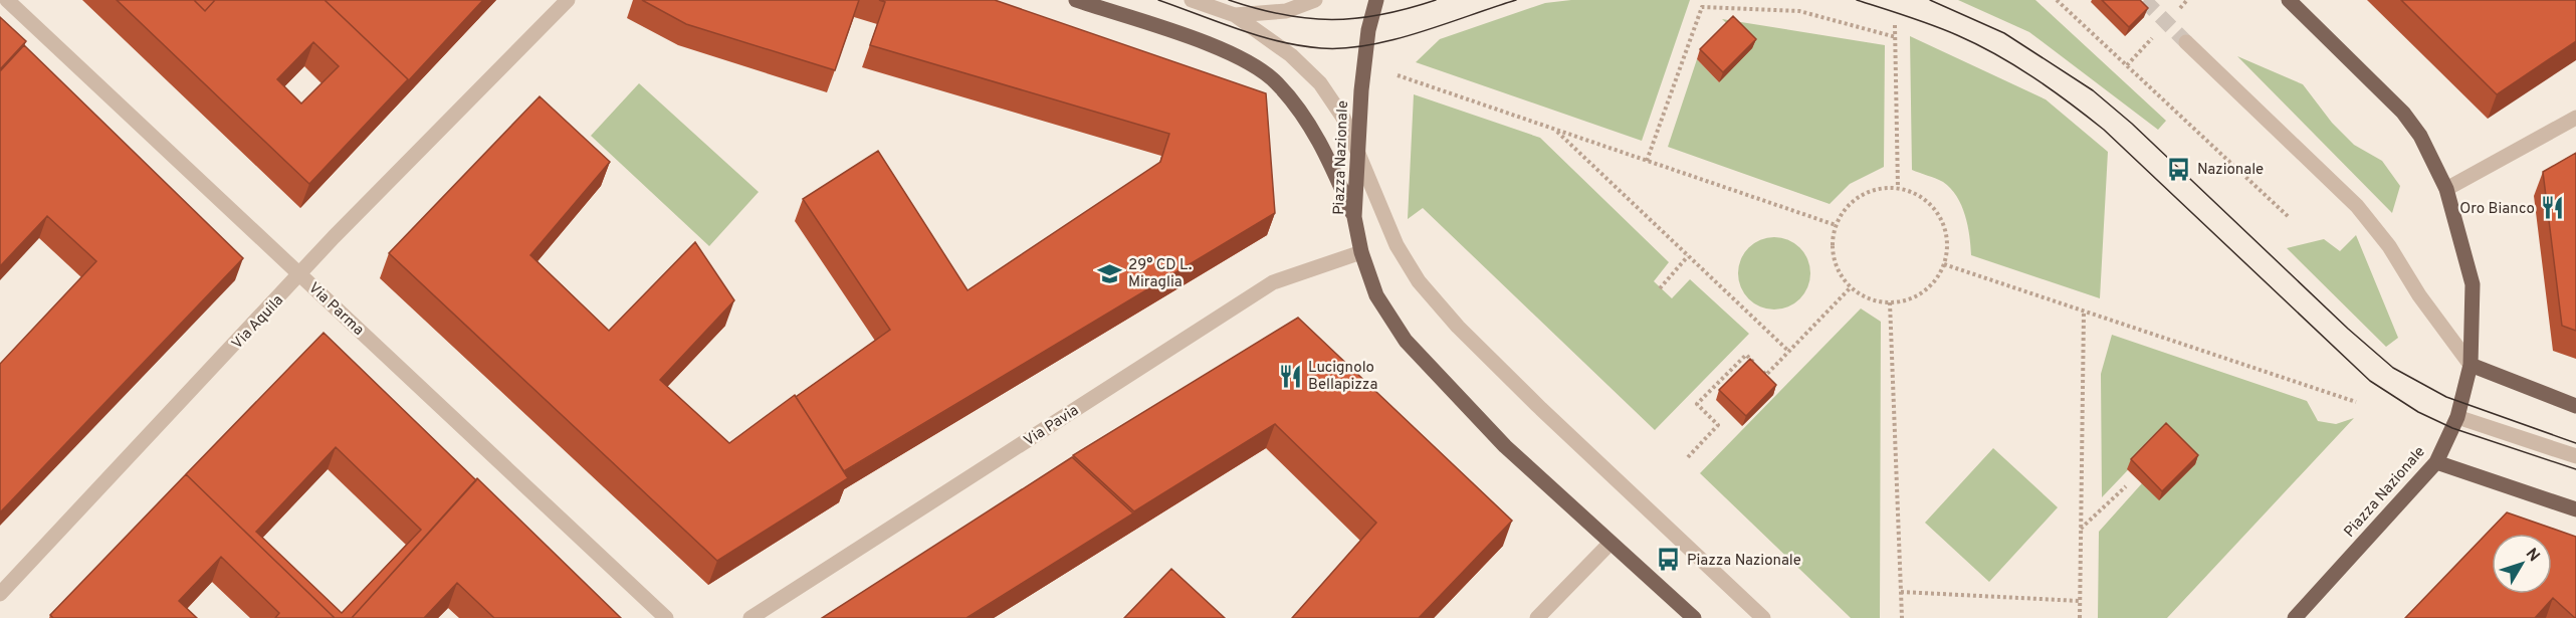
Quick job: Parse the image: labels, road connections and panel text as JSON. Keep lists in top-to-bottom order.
{
  "streets": {
    "main road": ["Piazza Nazionale"],
    "street": ["Via Parma", "Via Aquila", "Via Pavia"]
  },
  "crossings": [
    ["Piazza Nazionale", "Via Pavia"],
    ["Via Parma", "Via Aquila"]
  ],
  "places": {
    "bus stop": ["Nazionale", "Piazza Nazionale"],
    "restaurant": ["Oro Bianco", "Lucignolo Bellapizza"],
    "school or university": ["29° CD L. Miraglia"]
  },
  "north": "top right"
}
